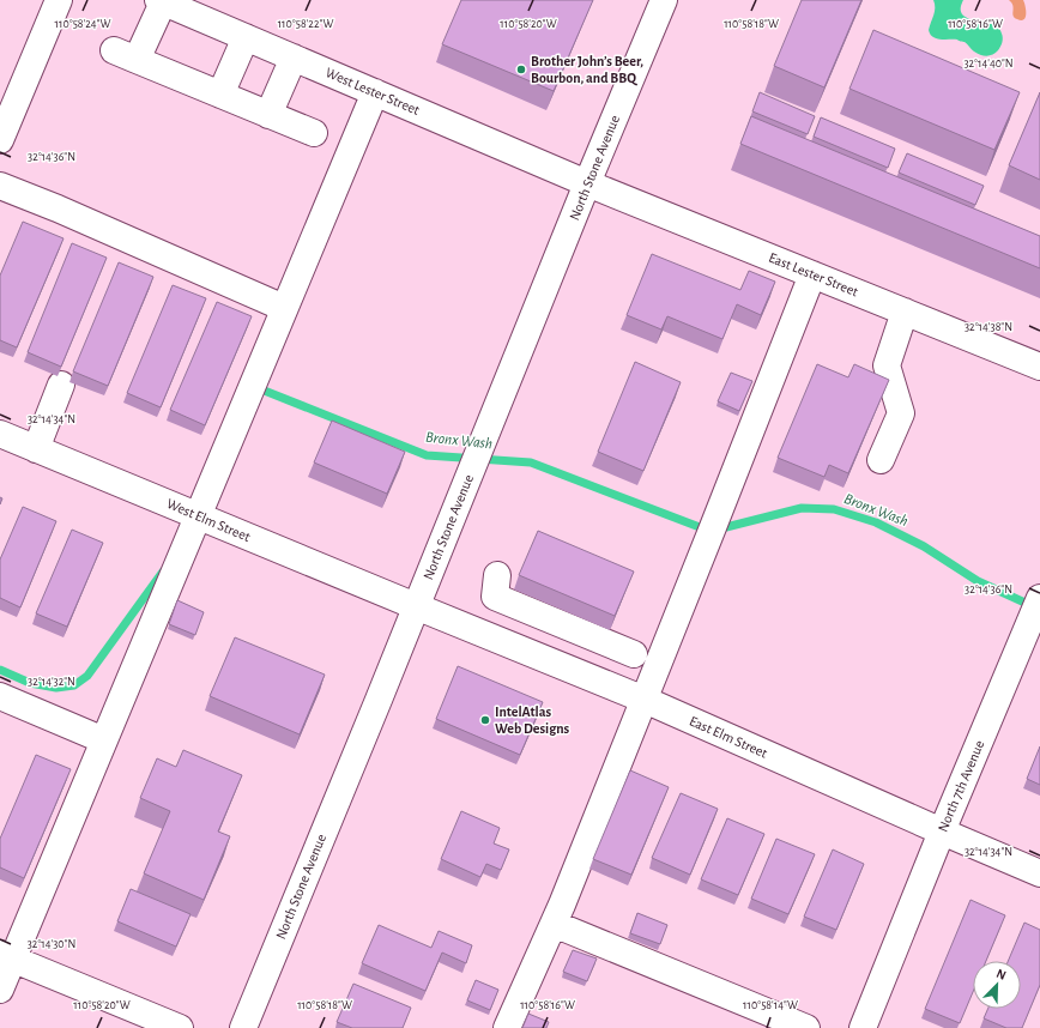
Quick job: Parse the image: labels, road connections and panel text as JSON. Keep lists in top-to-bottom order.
{
  "streets": {
    "street": [
      "West Lester Street",
      "North Stone Avenue",
      "East Lester Street",
      "West Elm Street",
      "East Elm Street",
      "North 7th Avenue"
    ]
  },
  "crossings": [
    ["West Lester Street", "North Stone Avenue"],
    ["West Lester Street", "East Lester Street"],
    ["North Stone Avenue", "East Lester Street"],
    ["North Stone Avenue", "West Elm Street"],
    ["North Stone Avenue", "East Elm Street"],
    ["West Elm Street", "East Elm Street"],
    ["East Elm Street", "North 7th Avenue"]
  ],
  "water": ["Bronx Wash"],
  "places": ["Brother John’s Beer, Bourbon, and BBQ", "IntelAtlas Web Designs"],
  "north": "top right",
  "coordinates": [
    "110°58'24\"W",
    "110°58'22\"W",
    "110°58'20\"W",
    "110°58'18\"W",
    "110°58'16\"W",
    "32°14'40\"N",
    "32°14'36\"N",
    "32°14'38\"N",
    "32°14'34\"N",
    "32°14'32\"N",
    "32°14'30\"N",
    "110°58'14\"W"
  ]
}
